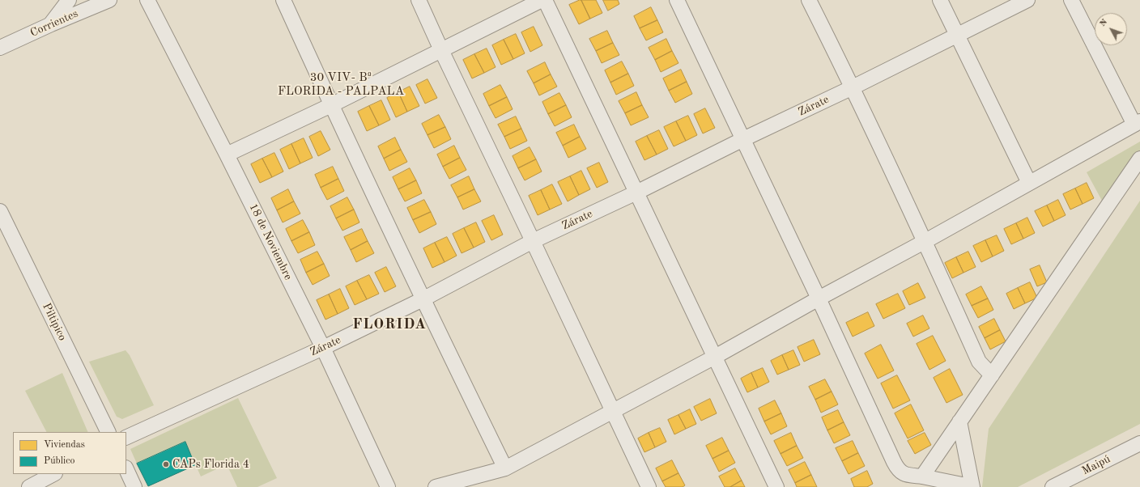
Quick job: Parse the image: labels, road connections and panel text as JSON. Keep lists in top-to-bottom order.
{
  "streets": {
    "street": [
      "Corrientes",
      "Zárate",
      "18 de Noviembre",
      "Piltipico",
      "Maipú"
    ]
  },
  "crossings": [
    ["Zárate", "18 de Noviembre"]
  ],
  "districts": ["30 VIV- Bº FLORIDA - PALPALA", "FLORIDA"],
  "places": ["CAPs Florida 4"],
  "legend": ["Viviendas", "Público"],
  "north": "top left"
}
